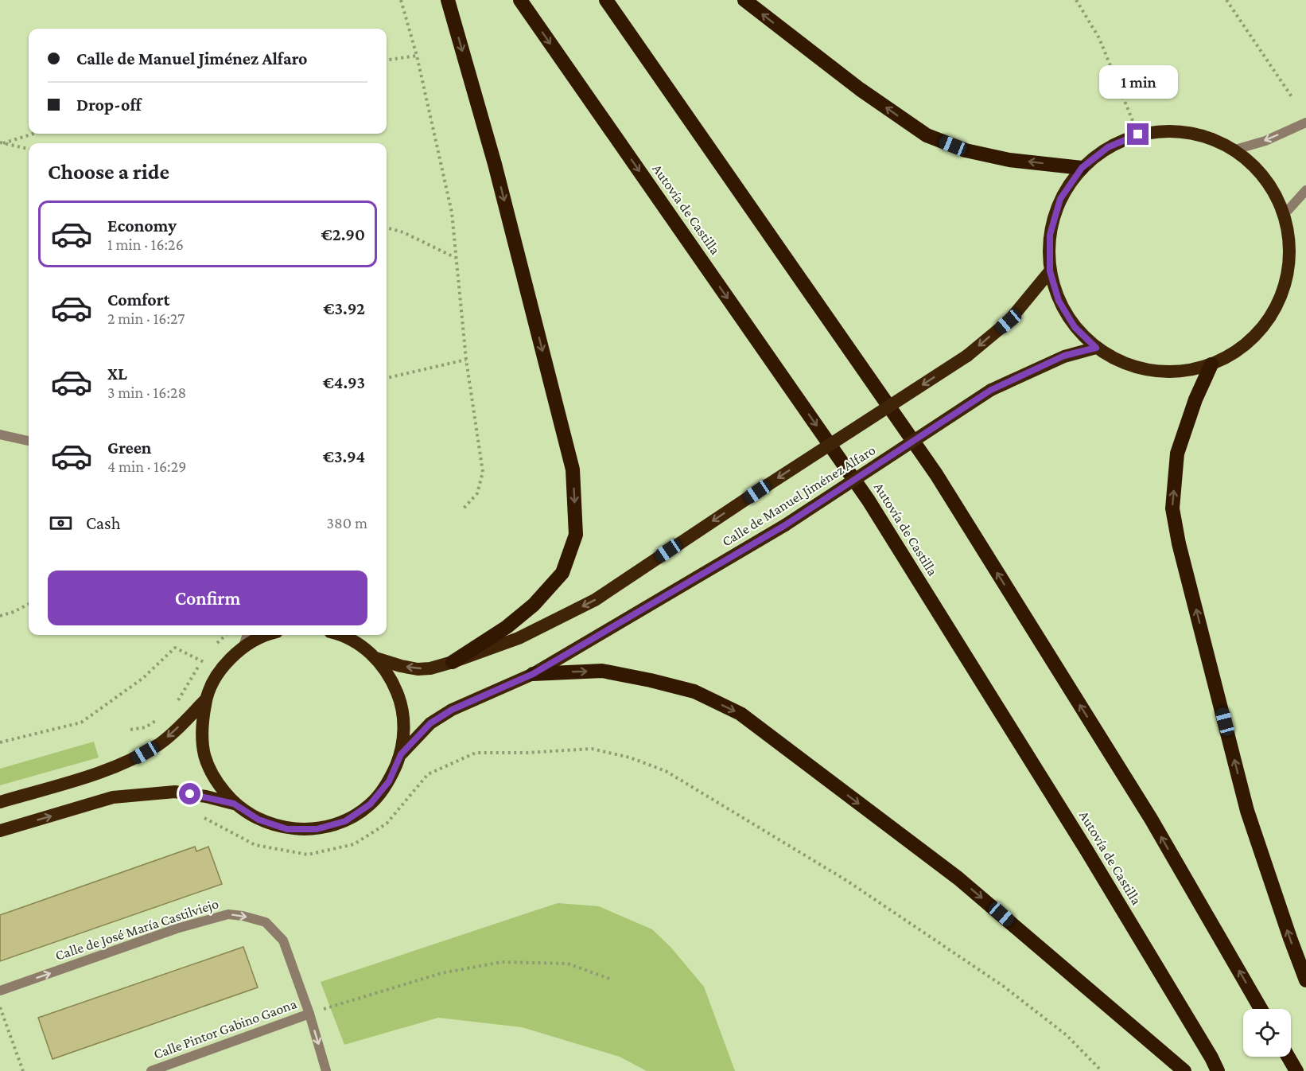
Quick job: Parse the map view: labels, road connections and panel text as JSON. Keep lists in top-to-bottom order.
{
  "streets": {
    "highway": ["Autovía de Castilla", "Calle de Manuel Jiménez Alfaro"],
    "street": ["Calle de José María Castilviejo", "Calle Pintor Gabino Gaona"]
  },
  "crossings": [
    ["Calle de José María Castilviejo", "Calle Pintor Gabino Gaona"]
  ],
  "page": {
    "banner": ["Calle de Manuel Jiménez Alfaro", "Drop-off"],
    "bubble": "1 min",
    "heading": "Choose a ride",
    "list": [
      {
        "name": "Economy",
        "note": "1 min · 16:26",
        "value": "€2.90"
      },
      {
        "name": "Comfort",
        "note": "2 min · 16:27",
        "value": "€3.92"
      },
      {
        "name": "XL",
        "note": "3 min · 16:28",
        "value": "€4.93"
      },
      {
        "name": "Green",
        "note": "4 min · 16:29",
        "value": "€3.94"
      }
    ],
    "pay": ["Cash", "380 m"],
    "buttons": "Confirm"
  }
}
